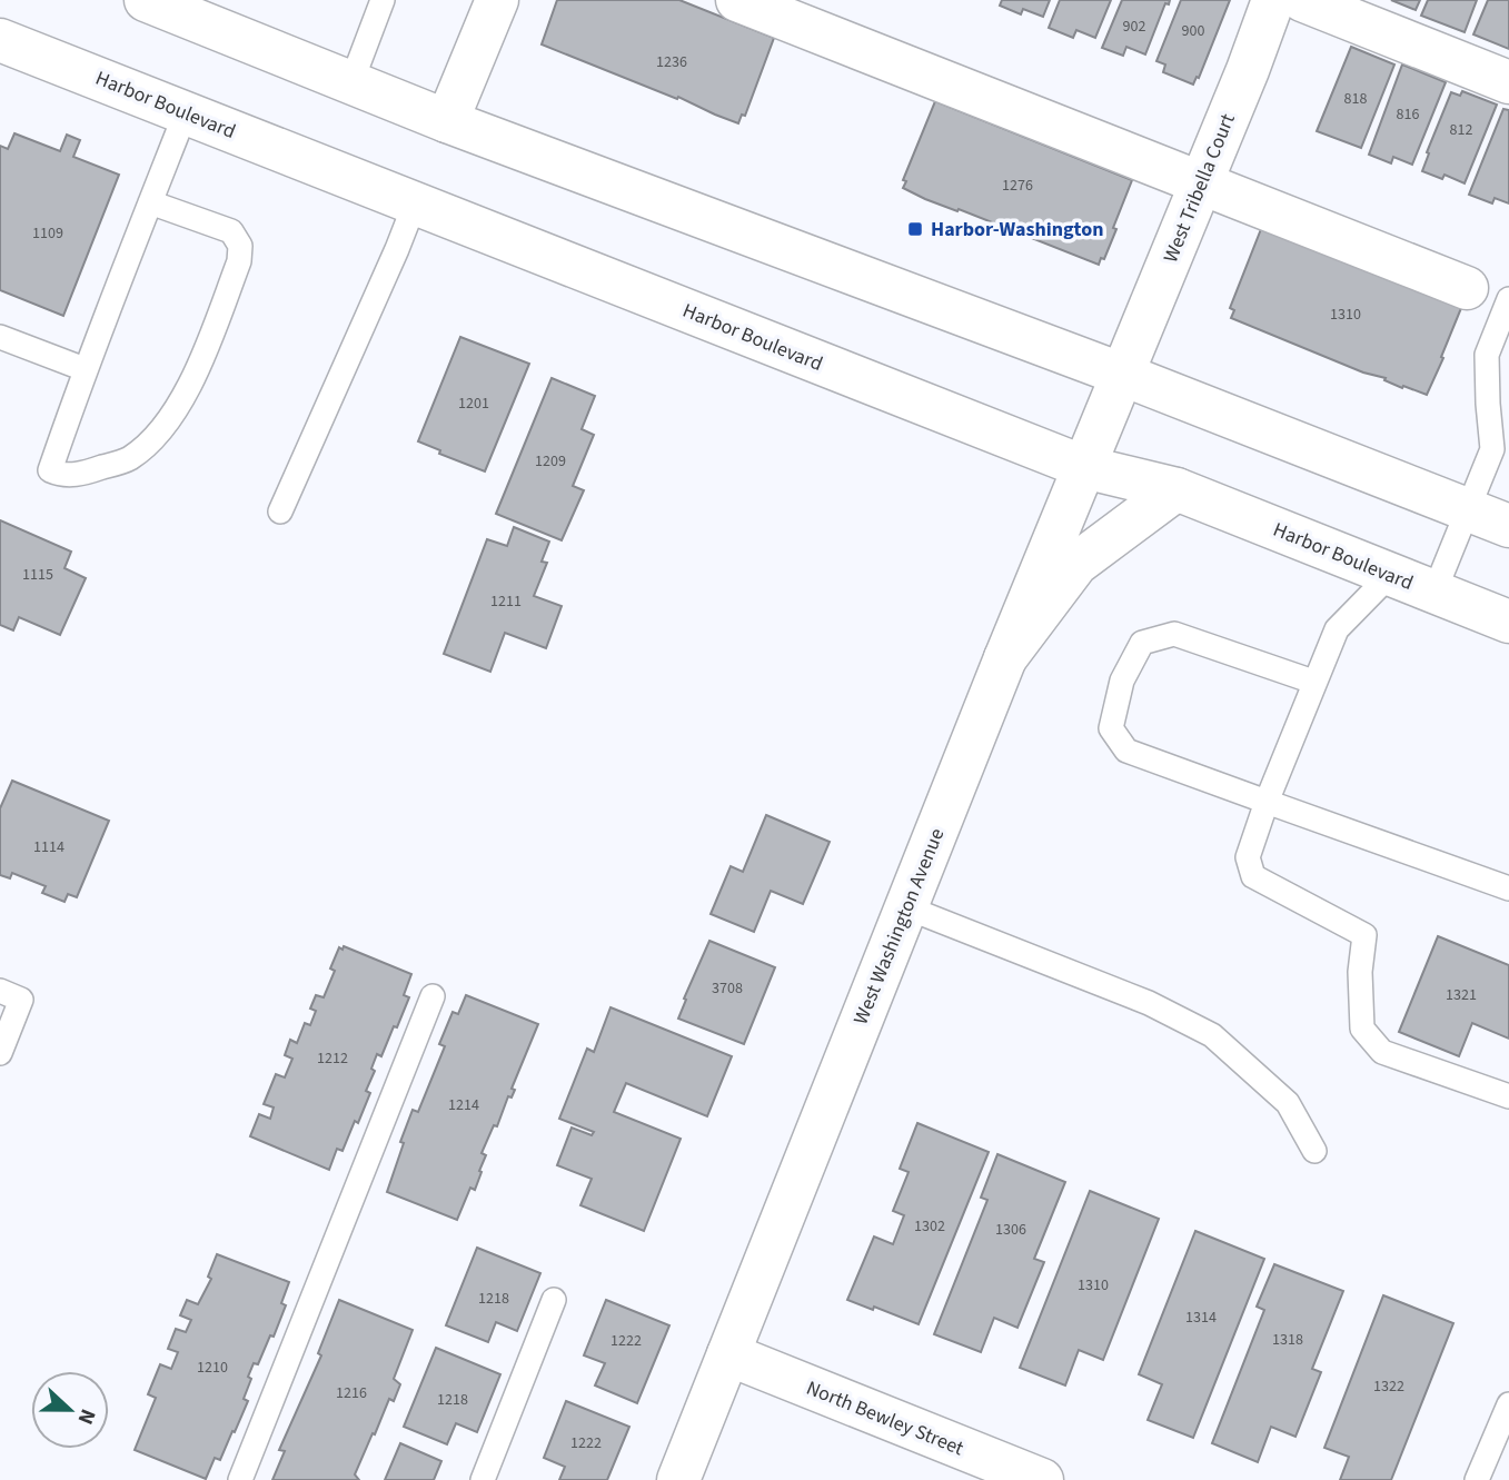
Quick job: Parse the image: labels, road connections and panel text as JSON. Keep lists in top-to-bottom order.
{
  "streets": {
    "main road": [
      "Harbor Boulevard",
      "West Tribella Court",
      "West Washington Avenue",
      "North Bewley Street"
    ]
  },
  "crossings": [
    ["Harbor Boulevard", "West Washington Avenue"],
    ["West Tribella Court", "West Washington Avenue"],
    ["West Washington Avenue", "North Bewley Street"]
  ],
  "places": {
    "transit": ["Harbor-Washington"]
  },
  "house_numbers": [
    "902",
    "900",
    "1236",
    "818",
    "816",
    "812",
    "1276",
    "1109",
    "1310",
    "1201",
    "1209",
    "1115",
    "1211",
    "1114",
    "3708",
    "1321",
    "1212",
    "1214",
    "1302",
    "1306",
    "1310",
    "1218",
    "1314",
    "1318",
    "1222",
    "1210",
    "1322",
    "1216",
    "1218",
    "1222"
  ],
  "north": "right"
}
